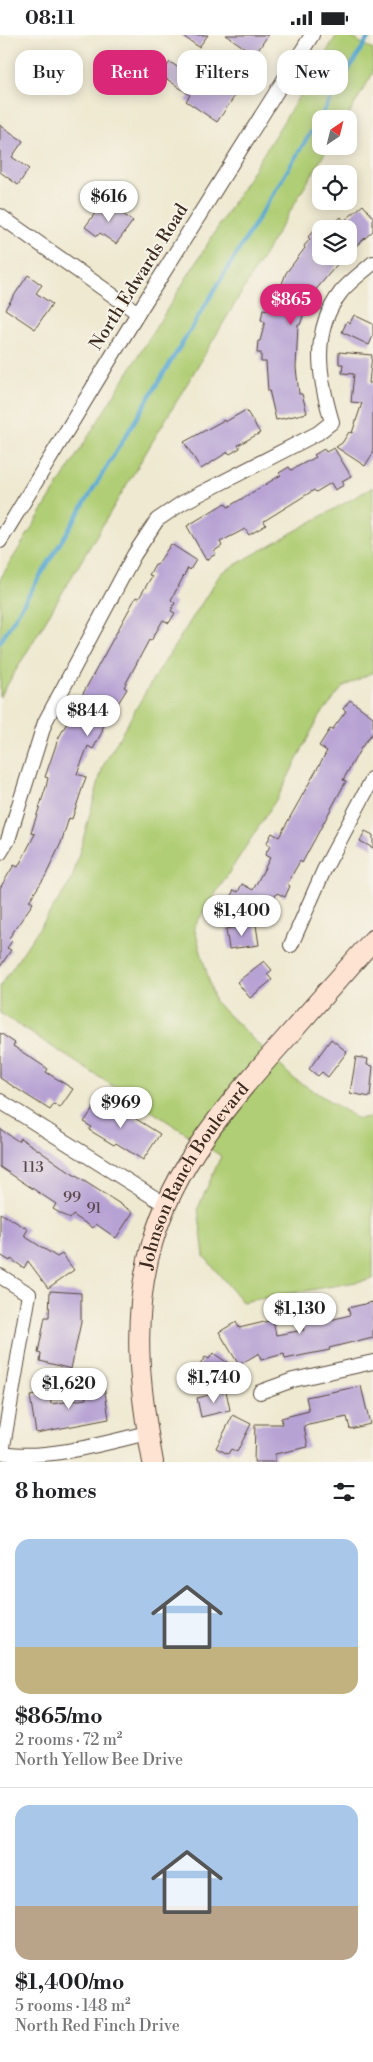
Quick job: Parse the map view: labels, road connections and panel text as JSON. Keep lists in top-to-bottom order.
{
  "streets": {
    "street": ["North Edwards Road", "Johnson Ranch Boulevard"]
  },
  "house_numbers": ["113", "99", "91"],
  "north": "top right",
  "page": {
    "status": "08:11",
    "chip": [
      "Buy",
      "Rent",
      "Filters",
      "New"
    ],
    "price": [
      "$616",
      "$865",
      "$844",
      "$1,400",
      "$969",
      "$1,130",
      "$1,740",
      "$1,620"
    ],
    "heading": "8 homes",
    "list": [
      {
        "name": "$865/mo",
        "note": "2 rooms · 72 m² · North Yellow Bee Drive"
      },
      {
        "name": "$1,400/mo",
        "note": "5 rooms · 148 m² · North Red Finch Drive"
      }
    ]
  }
}
